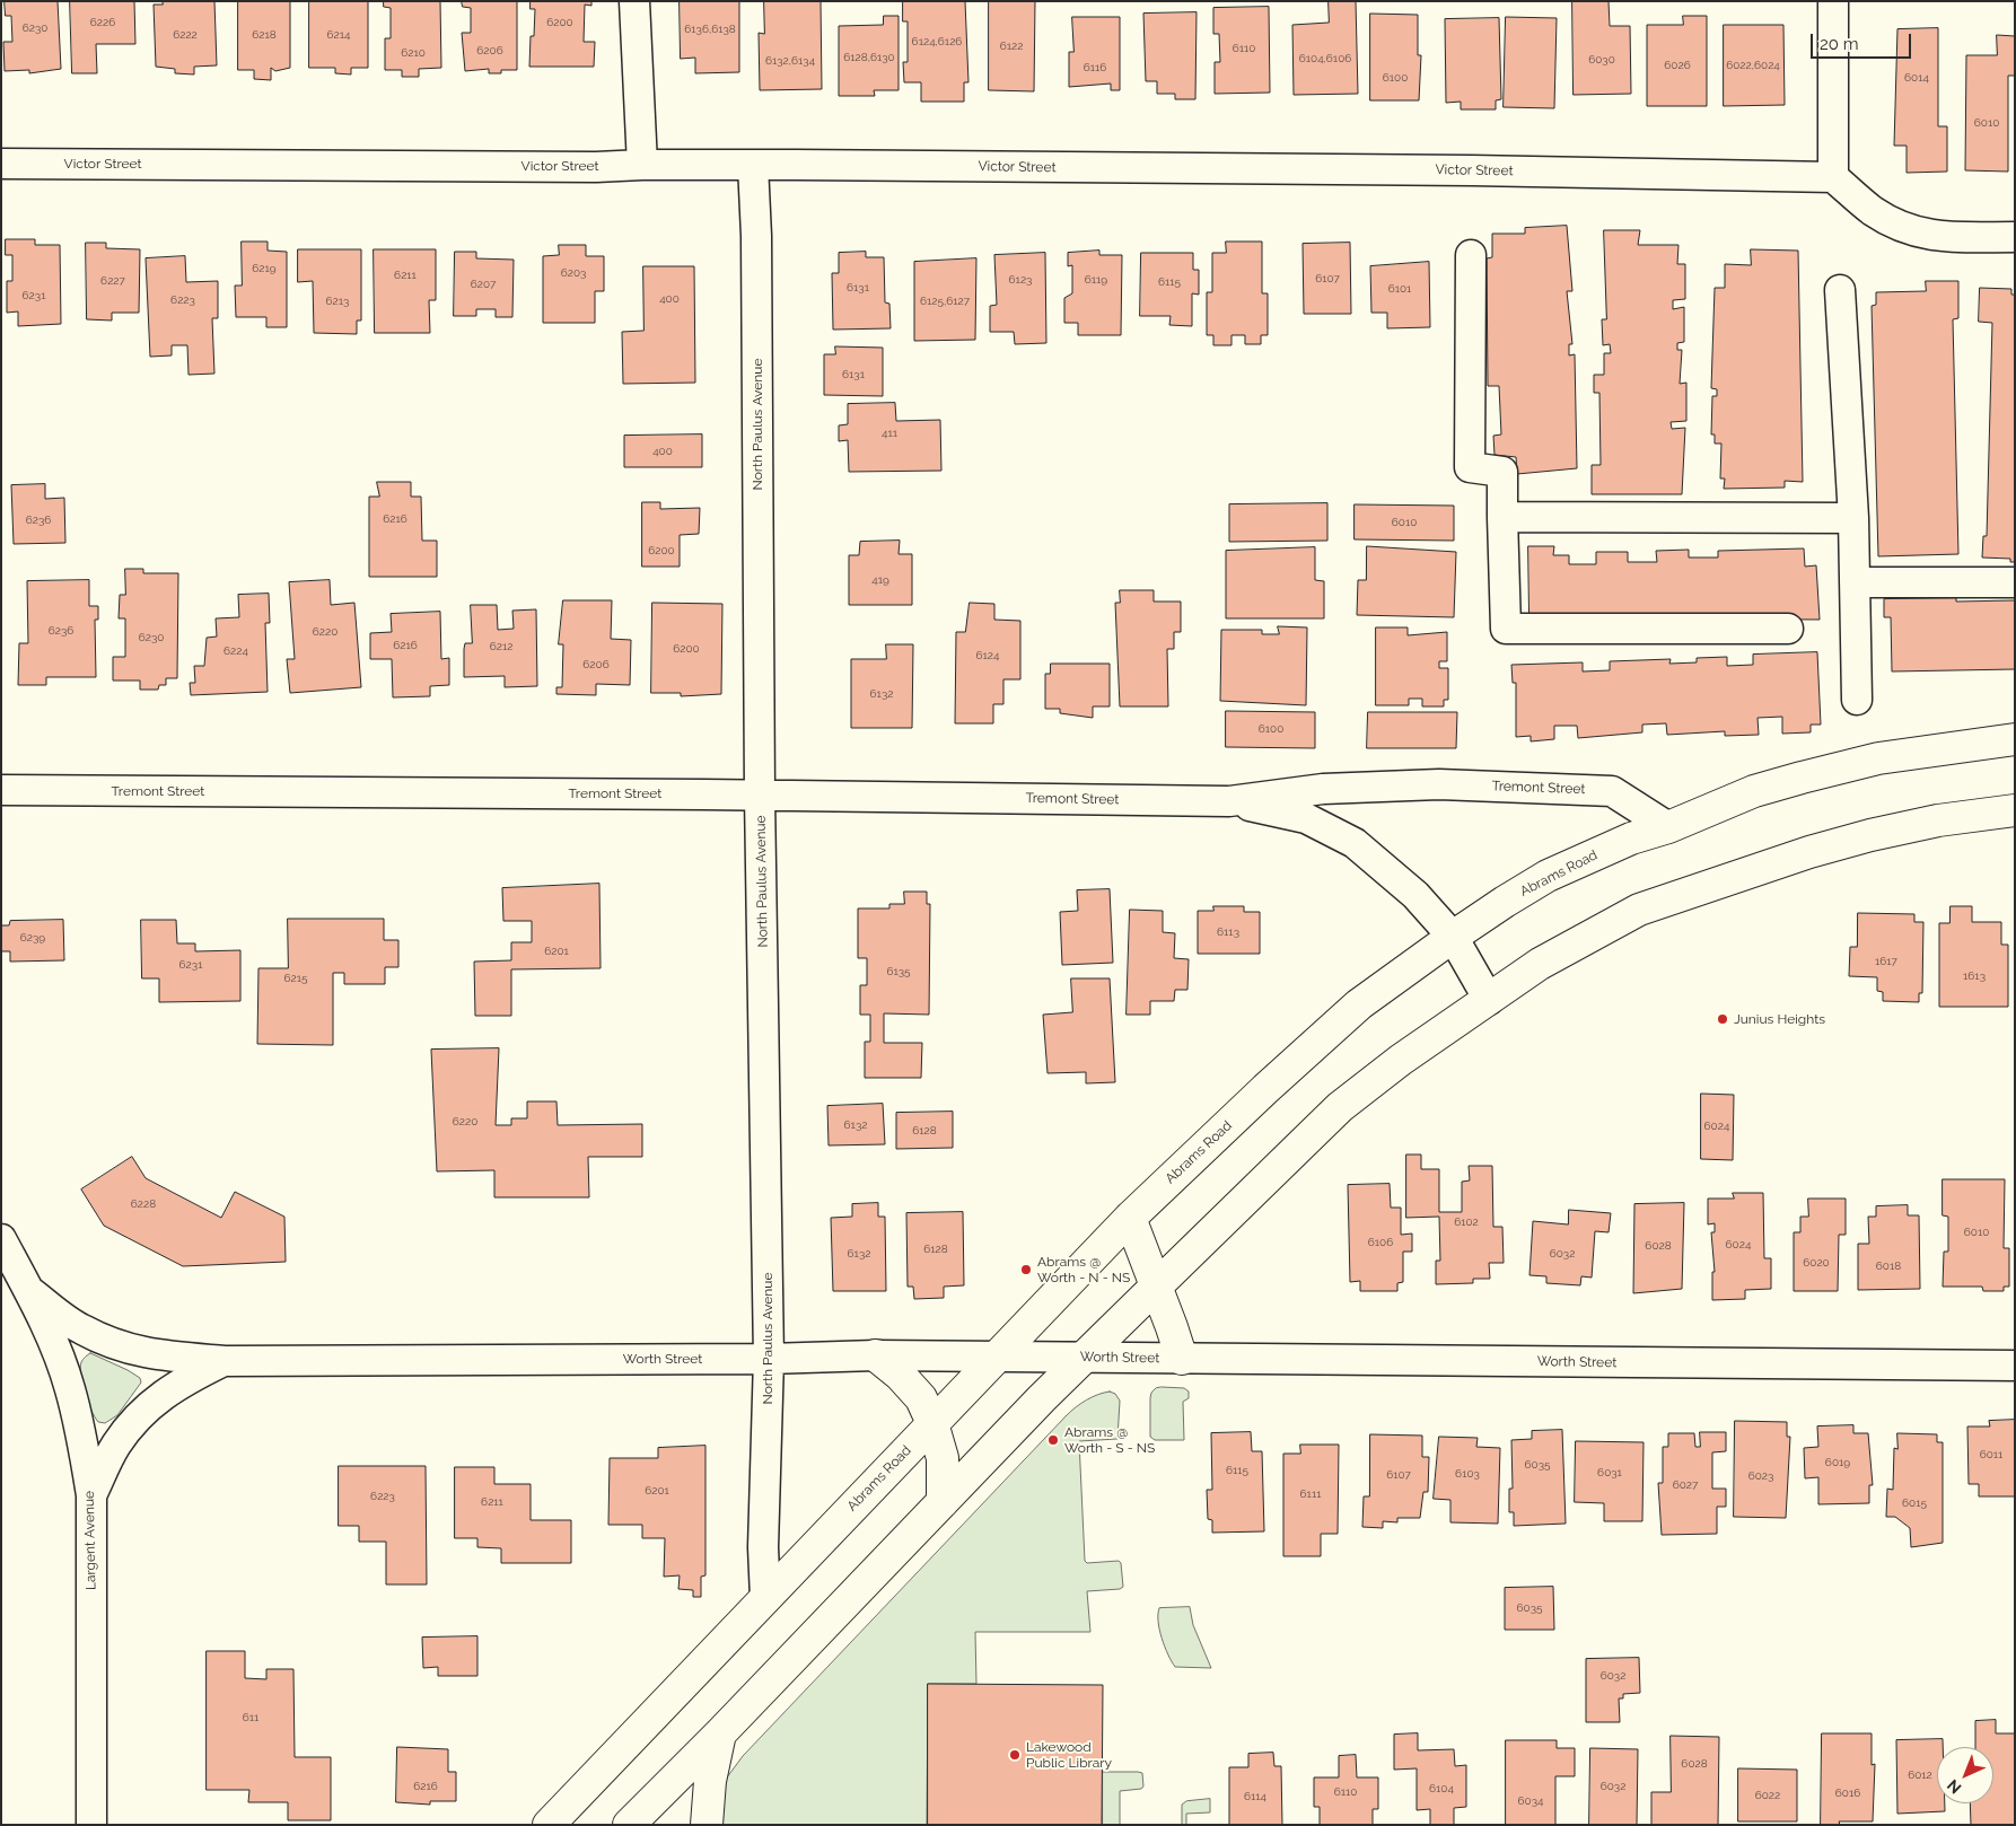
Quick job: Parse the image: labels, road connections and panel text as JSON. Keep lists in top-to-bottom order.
{
  "streets": {
    "main road": ["Abrams Road"],
    "street": [
      "Victor Street",
      "North Paulus Avenue",
      "Tremont Street",
      "Worth Street",
      "Largent Avenue"
    ]
  },
  "crossings": [
    ["Victor Street", "North Paulus Avenue"],
    ["North Paulus Avenue", "Tremont Street"],
    ["North Paulus Avenue", "Abrams Road"],
    ["North Paulus Avenue", "Worth Street"],
    ["Tremont Street", "Abrams Road"],
    ["Abrams Road", "Worth Street"],
    ["Worth Street", "Largent Avenue"]
  ],
  "places": [
    "Junius Heights",
    "Abrams @ Worth - N - NS",
    "Abrams @ Worth - S - NS",
    "Lakewood Public Library"
  ],
  "house_numbers": [
    "6226",
    "6200",
    "6230",
    "6136,6138",
    "6222",
    "6218",
    "6214",
    "6124,6126",
    "6122",
    "6110",
    "6206",
    "6210",
    "6128,6130",
    "6104,6106",
    "6030",
    "6132,6134",
    "6026",
    "6022,6024",
    "6116",
    "6100",
    "6014",
    "6010",
    "6219",
    "6203",
    "6211",
    "6107",
    "6123",
    "6119",
    "6227",
    "6115",
    "6207",
    "6131",
    "6101",
    "6231",
    "400",
    "6223",
    "6213",
    "6125,6127",
    "6131",
    "411",
    "400",
    "6216",
    "6236",
    "6010",
    "6200",
    "419",
    "6236",
    "6220",
    "6230",
    "6216",
    "6212",
    "6200",
    "6224",
    "6124",
    "6206",
    "6132",
    "6100",
    "6113",
    "6239",
    "6201",
    "1617",
    "6231",
    "6135",
    "1613",
    "6215",
    "6220",
    "6132",
    "6024",
    "6128",
    "6228",
    "6102",
    "6010",
    "6106",
    "6024",
    "6028",
    "6128",
    "6132",
    "6032",
    "6020",
    "6018",
    "6011",
    "6019",
    "6035",
    "6115",
    "6031",
    "6103",
    "6107",
    "6023",
    "6027",
    "6201",
    "6111",
    "6223",
    "6211",
    "6015",
    "6035",
    "6032",
    "611",
    "6028",
    "6012",
    "6216",
    "6032",
    "6104",
    "6110",
    "6016",
    "6022",
    "6114",
    "6034"
  ],
  "scale_bar": "20 m",
  "north": "bottom left"
}
